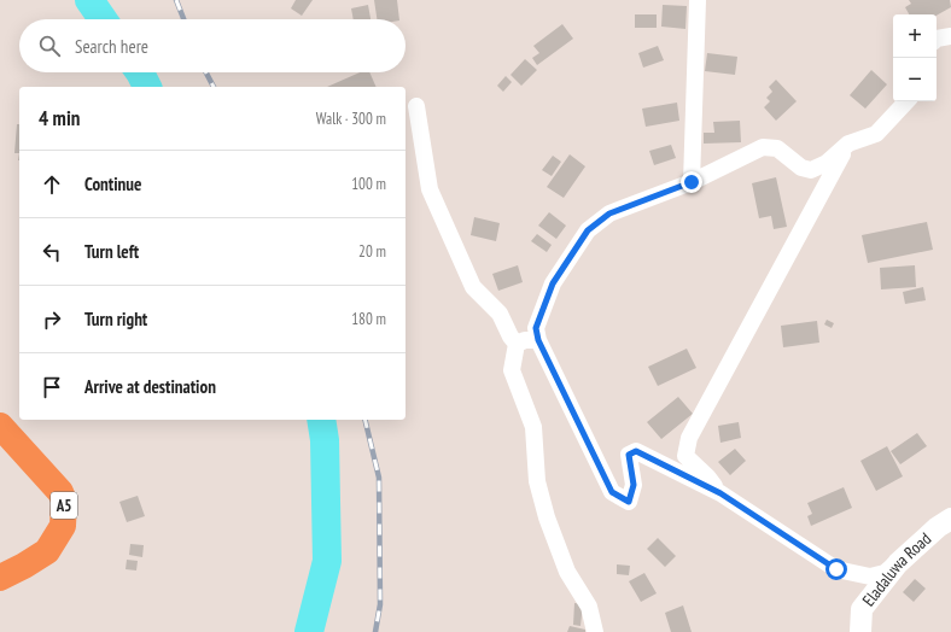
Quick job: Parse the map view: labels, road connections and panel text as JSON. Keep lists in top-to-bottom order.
{
  "streets": {
    "highway": ["A5"],
    "street": ["Eladaluwa Road"]
  },
  "page": {
    "map_buttons": ["+", "−"],
    "search": "Search here",
    "heading": ["4 min", "Walk · 300 m"],
    "list": [
      ["Continue", "100 m"],
      ["Turn left", "20 m"],
      ["Turn right", "180 m"],
      "Arrive at destination"
    ]
  }
}
